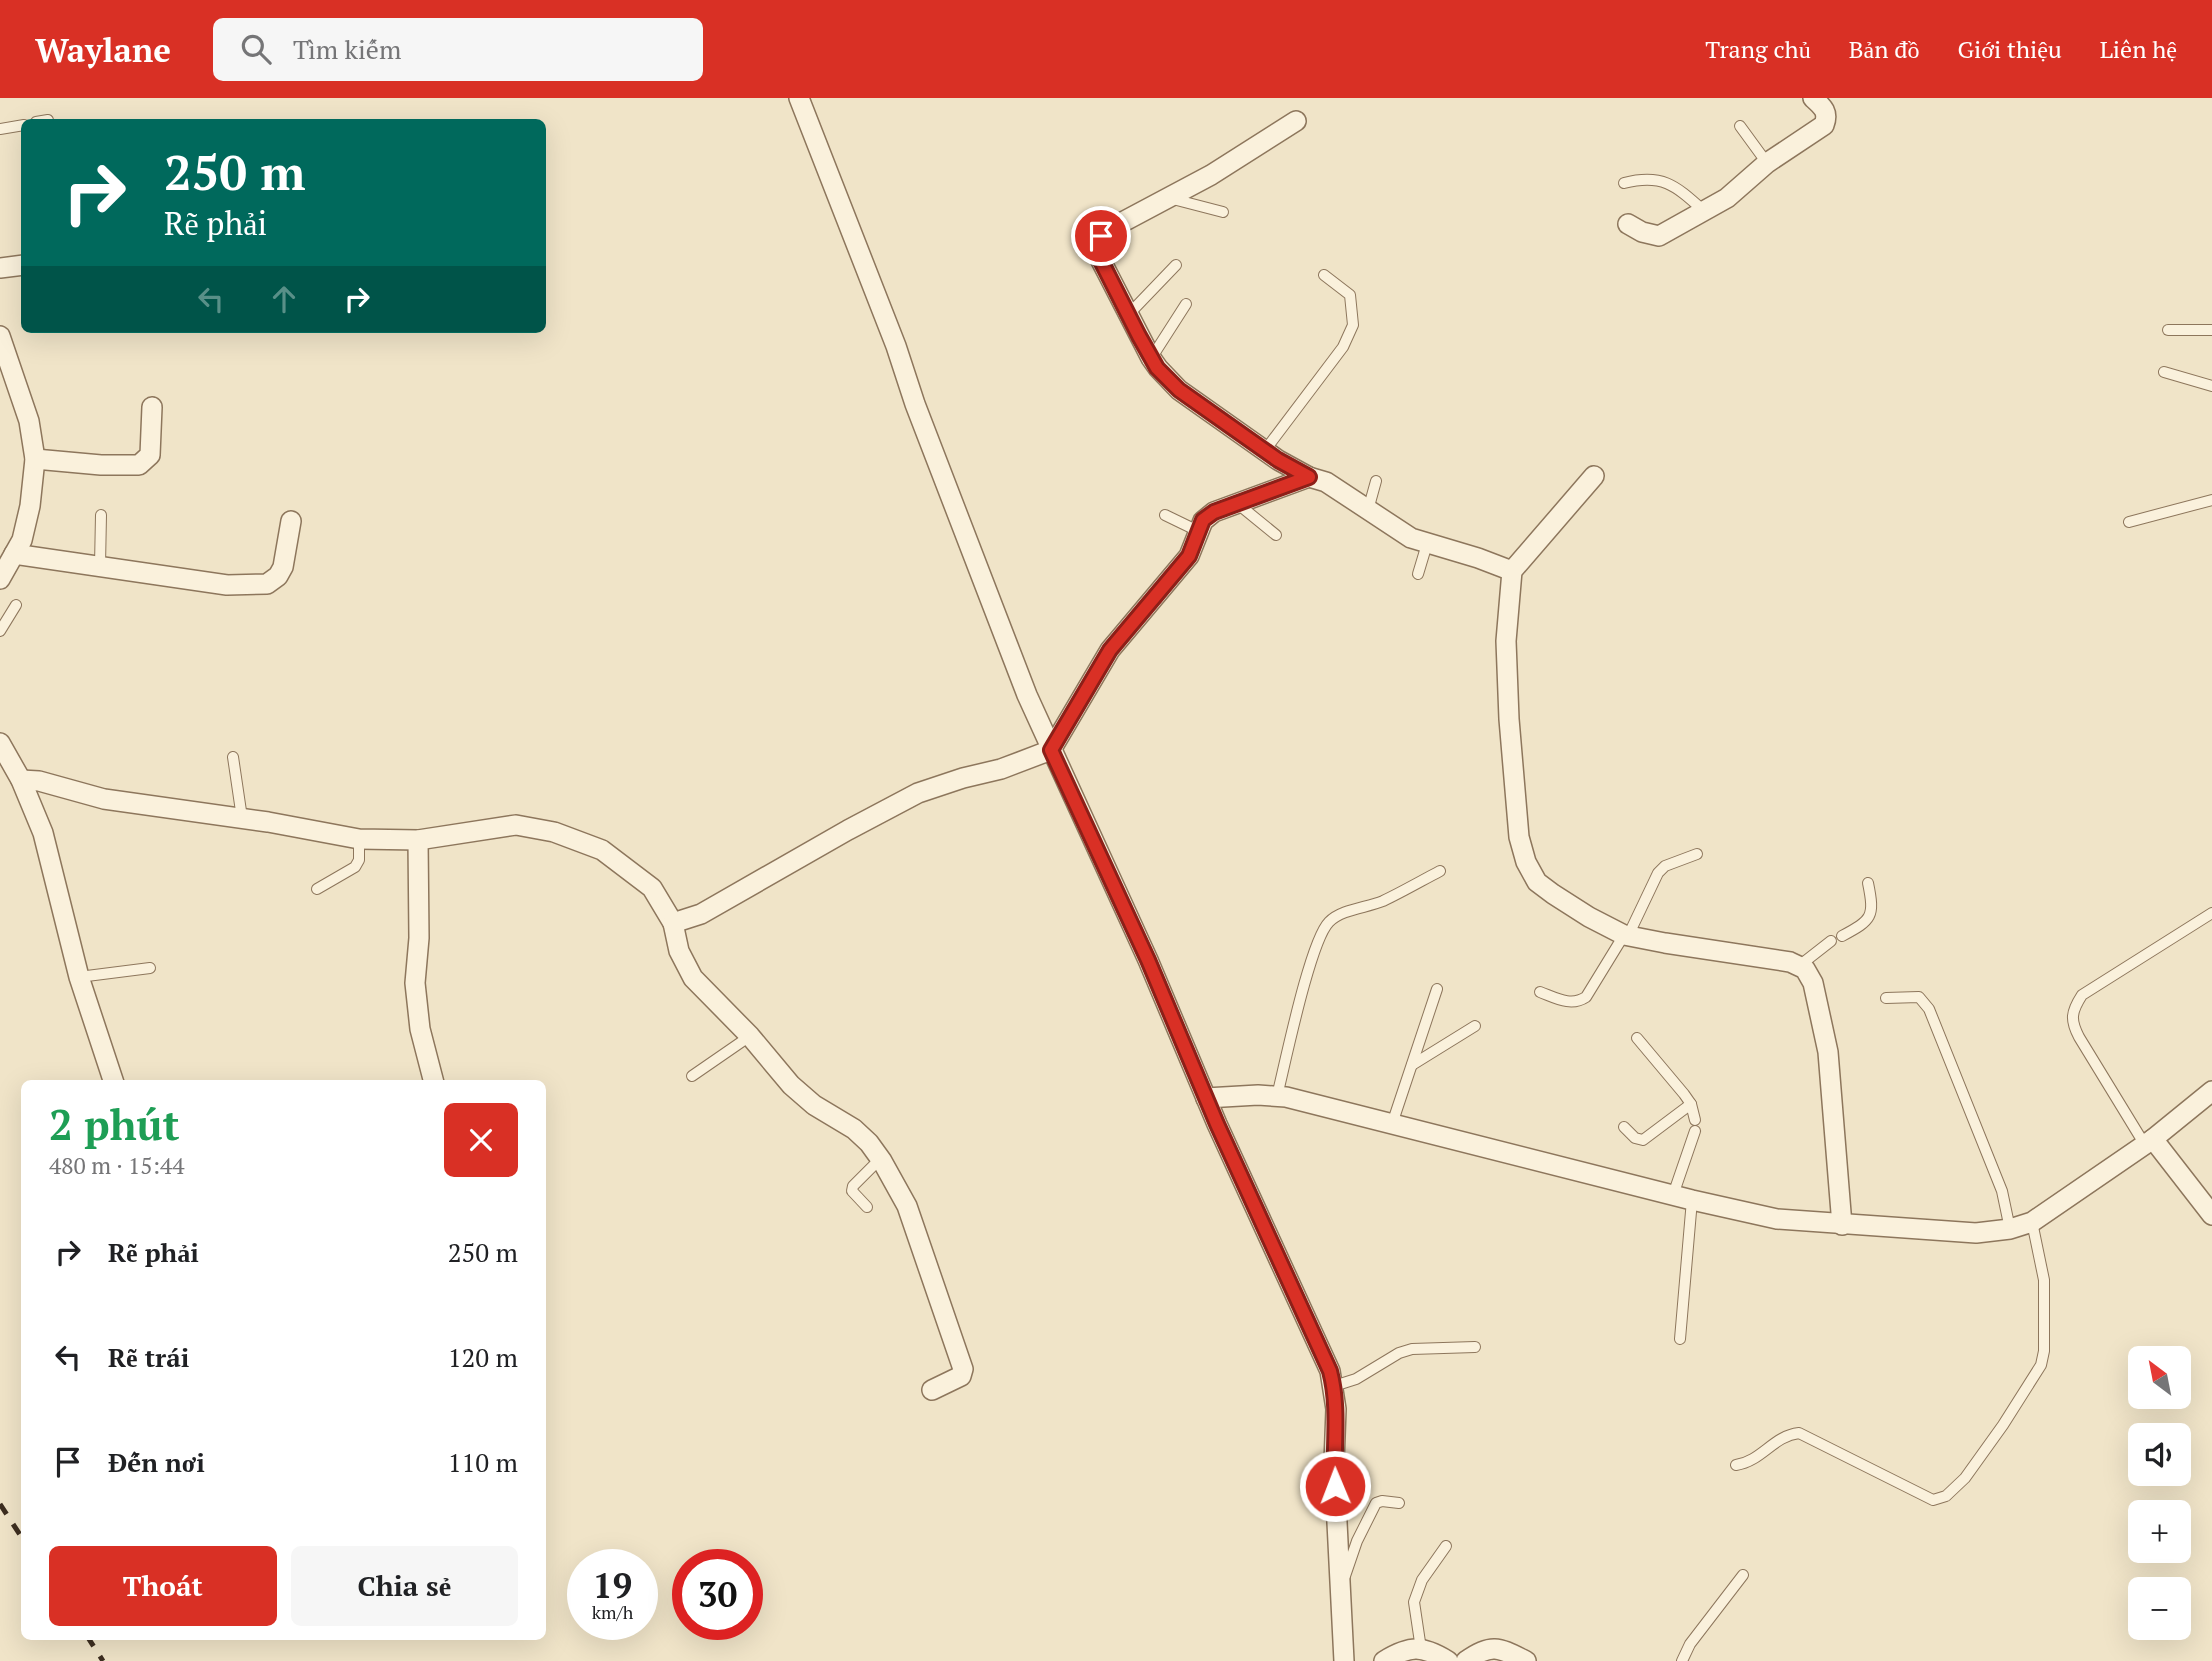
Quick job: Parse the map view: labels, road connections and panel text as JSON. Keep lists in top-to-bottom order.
{
  "north": "top left",
  "page": {
    "header": "Waylane",
    "search": "Tìm kiếm",
    "nav": [
      "Trang chủ",
      "Bản đồ",
      "Giới thiệu",
      "Liên hệ"
    ],
    "turn": ["250 m", "Rẽ phải"],
    "heading": ["2 phút", "480 m · 15:44"],
    "list": [
      {
        "name": "Rẽ phải",
        "value": "250 m"
      },
      {
        "name": "Rẽ trái",
        "value": "120 m"
      },
      {
        "name": "Đến nơi",
        "value": "110 m"
      }
    ],
    "map_buttons": ["+", "−"],
    "buttons": ["Thoát", "Chia sẻ"],
    "speed": "19 km/h",
    "limit": "30"
  }
}
